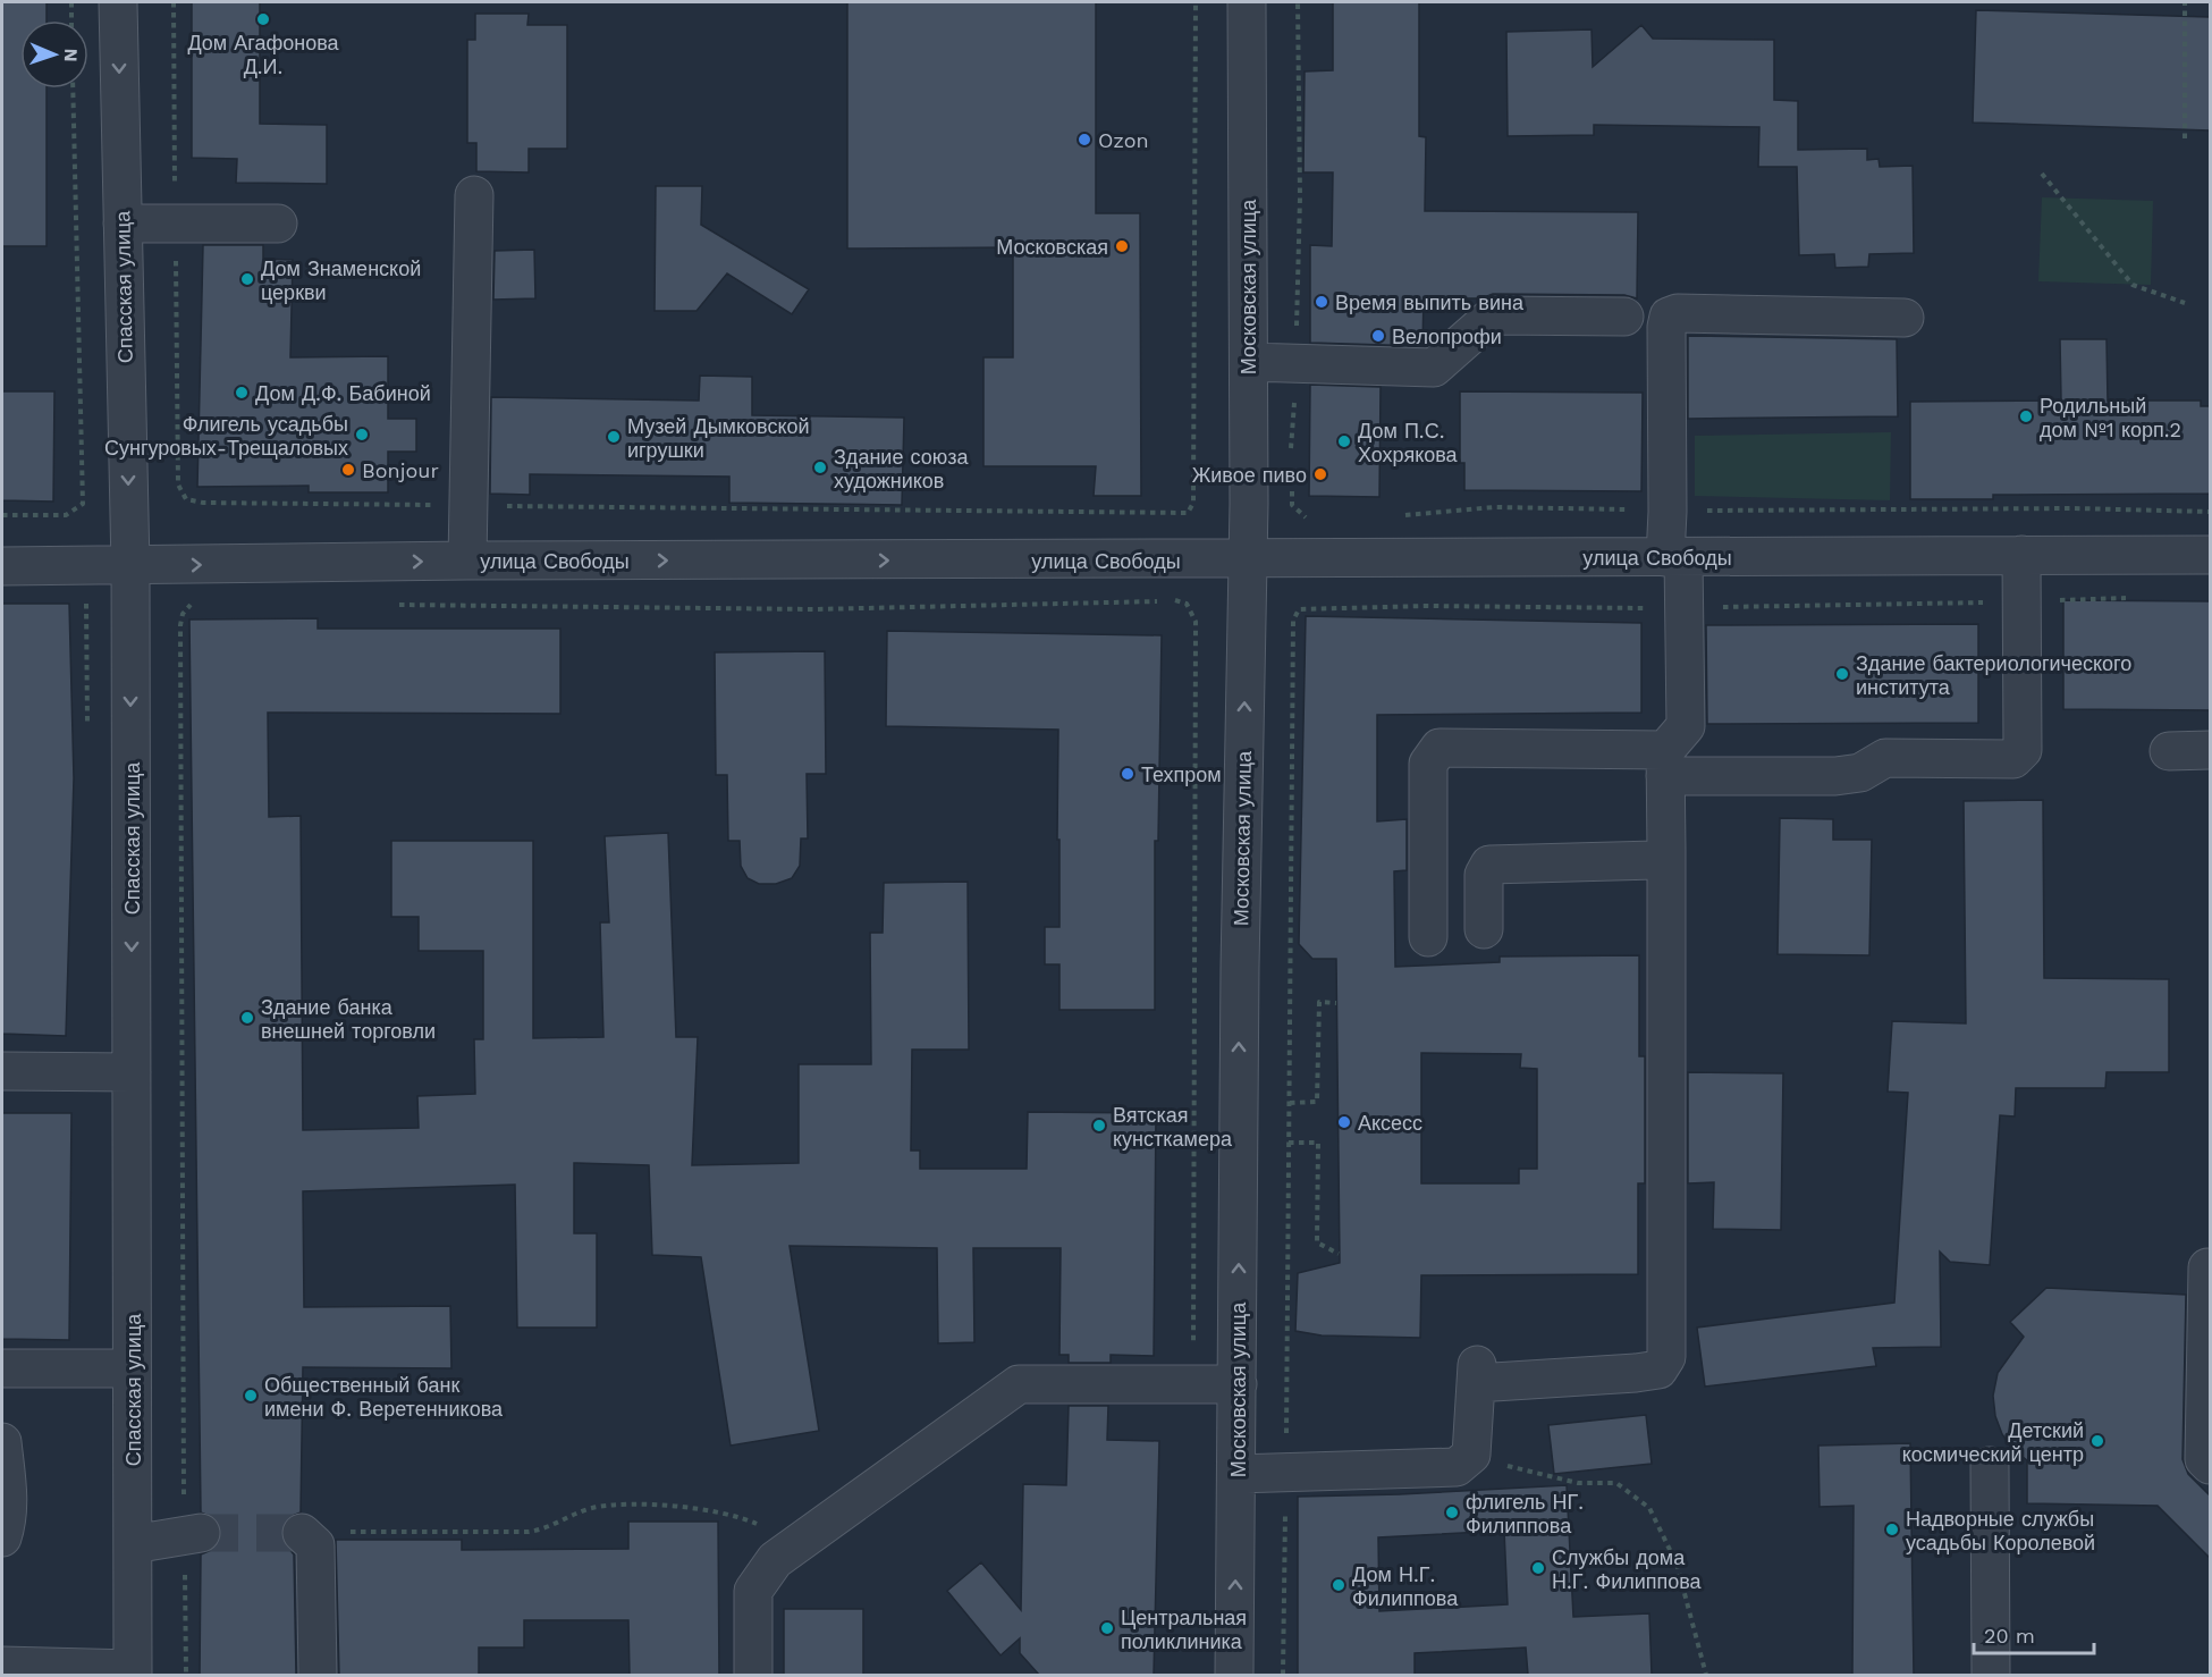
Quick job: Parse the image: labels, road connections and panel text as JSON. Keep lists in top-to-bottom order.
{
  "streets": {
    "street": ["Спасская улица", "Московская улица", "улица Свободы"]
  },
  "crossings": [
    ["Спасская улица", "улица Свободы"],
    ["Московская улица", "улица Свободы"]
  ],
  "one_way": ["Спасская улица", "Московская улица", "улица Свободы"],
  "places": [
    "Дом Агафонова Д.И.",
    "Ozon",
    "Московская",
    "Дом Знаменской церкви",
    "Время выпить вина",
    "Велопрофи",
    "Дом Д.Ф. Бабиной",
    "Родильный дом №1 корп.2",
    "Флигель усадьбы Сунгуровых-Трещаловых",
    "Музей Дымковской игрушки",
    "Дом П.С. Хохрякова",
    "Здание союза художников",
    "Bonjour",
    "Живое пиво",
    "Здание бактериологического института",
    "Техпром",
    "Здание банка внешней торговли",
    "Аксесс",
    "Вятская кунсткамера",
    "Общественный банк имени Ф. Веретенникова",
    "Детский космический центр",
    "флигель НГ. Филиппова",
    "Надворные службы усадьбы Королевой",
    "Службы дома Н.Г. Филиппова",
    "Дом Н.Г. Филиппова",
    "Центральная поликлиника"
  ],
  "scale_bar": "20 m",
  "north": "right"
}
